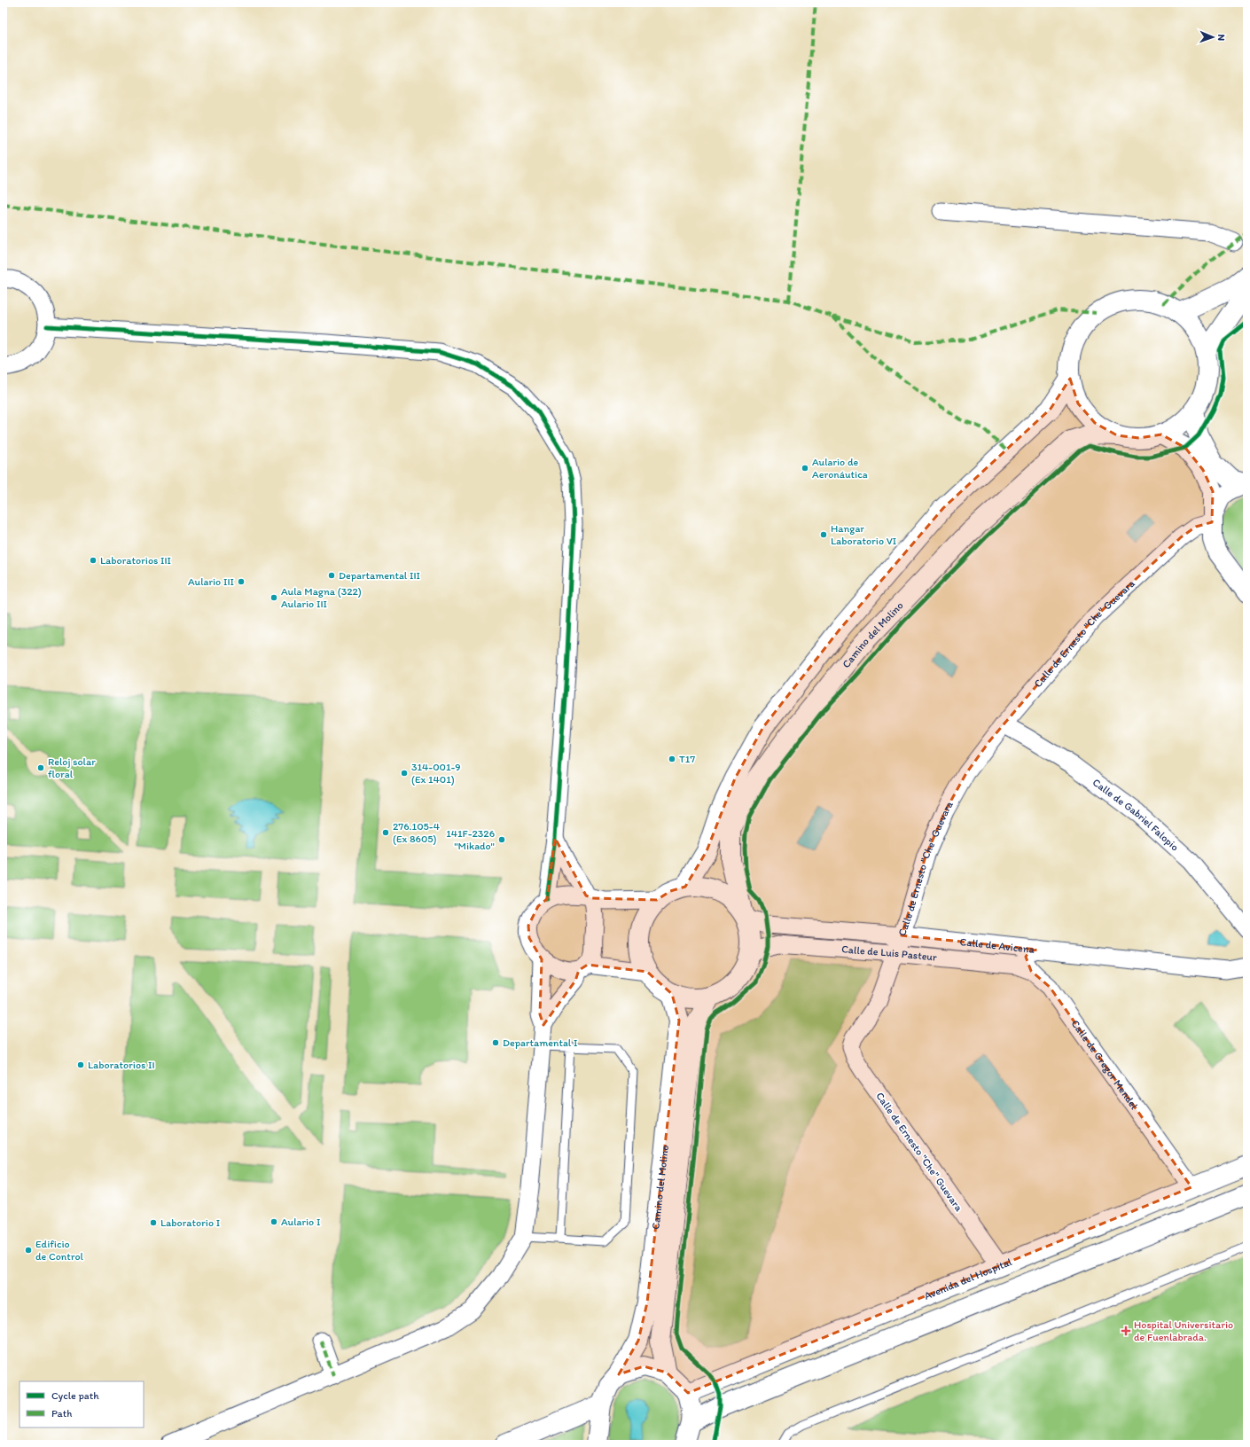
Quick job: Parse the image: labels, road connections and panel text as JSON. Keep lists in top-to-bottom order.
{
  "streets": {
    "main road": ["Camino del Molino", "Avenida del Hospital"],
    "street": [
      "Calle de Ernesto \"Che\" Guevara",
      "Calle de Gabriel Falopio",
      "Calle de Avicena",
      "Calle de Luis Pasteur",
      "Calle de Gregor Mendel"
    ]
  },
  "crossings": [
    ["Camino del Molino", "Calle de Avicena"],
    ["Camino del Molino", "Calle de Luis Pasteur"],
    ["Calle de Ernesto \"Che\" Guevara", "Calle de Gabriel Falopio"],
    ["Calle de Ernesto \"Che\" Guevara", "Calle de Avicena"],
    ["Calle de Ernesto \"Che\" Guevara", "Calle de Luis Pasteur"],
    ["Calle de Ernesto \"Che\" Guevara", "Avenida del Hospital"],
    ["Calle de Avicena", "Calle de Luis Pasteur"],
    ["Calle de Luis Pasteur", "Calle de Gregor Mendel"],
    ["Calle de Gregor Mendel", "Avenida del Hospital"]
  ],
  "places": {
    "other": [
      "Aulario de Aeronáutica",
      "Hangar Laboratorio VI",
      "Laboratorios III",
      "Departamental III",
      "Aulario III",
      "Aula Magna (322) Aulario III",
      "T17",
      "Reloj solar floral",
      "314-001-9 (Ex 1401)",
      "276.105-4 (Ex 8605)",
      "141F-2326 \"Mikado\"",
      "Departamental I",
      "Laboratorios II",
      "Aulario I",
      "Laboratorio I",
      "Edificio de Control"
    ],
    "health": ["Hospital Universitario de Fuenlabrada."]
  },
  "legend": ["Cycle path", "Path"],
  "north": "right"
}
